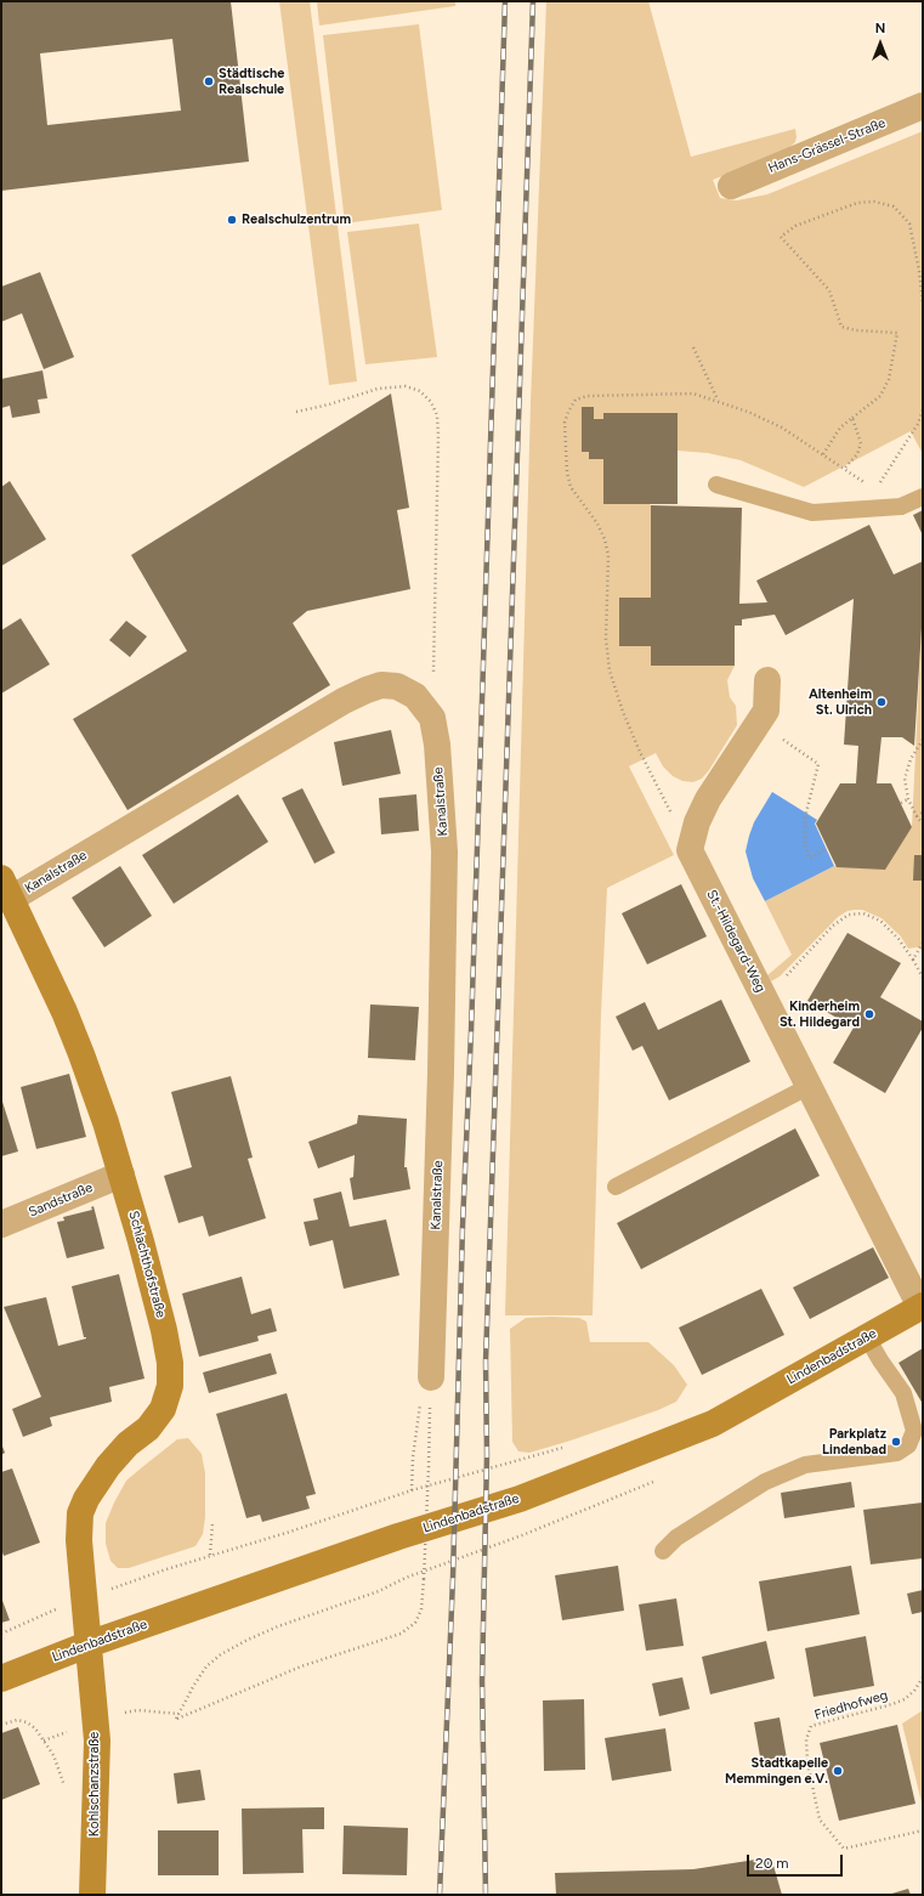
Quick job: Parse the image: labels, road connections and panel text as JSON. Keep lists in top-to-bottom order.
{
  "streets": {
    "street": [
      "Hans-Grässel-Straße",
      "Kanalstraße",
      "St.-Hildegard-Weg",
      "Sandstraße",
      "Schlachthofstraße",
      "Lindenbadstraße",
      "Kohlschanzstraße"
    ],
    "path": ["Friedhofweg"]
  },
  "crossings": [
    ["Kanalstraße", "Schlachthofstraße"],
    ["St.-Hildegard-Weg", "Lindenbadstraße"],
    ["Sandstraße", "Schlachthofstraße"],
    ["Schlachthofstraße", "Lindenbadstraße"],
    ["Schlachthofstraße", "Kohlschanzstraße"],
    ["Lindenbadstraße", "Kohlschanzstraße"]
  ],
  "places": [
    "Städtische Realschule",
    "Realschulzentrum",
    "Altenheim St. Ulrich",
    "Kinderheim St. Hildegard",
    "Parkplatz Lindenbad",
    "Stadtkapelle Memmingen e.V."
  ],
  "scale_bar": "20 m",
  "north": "top"
}
